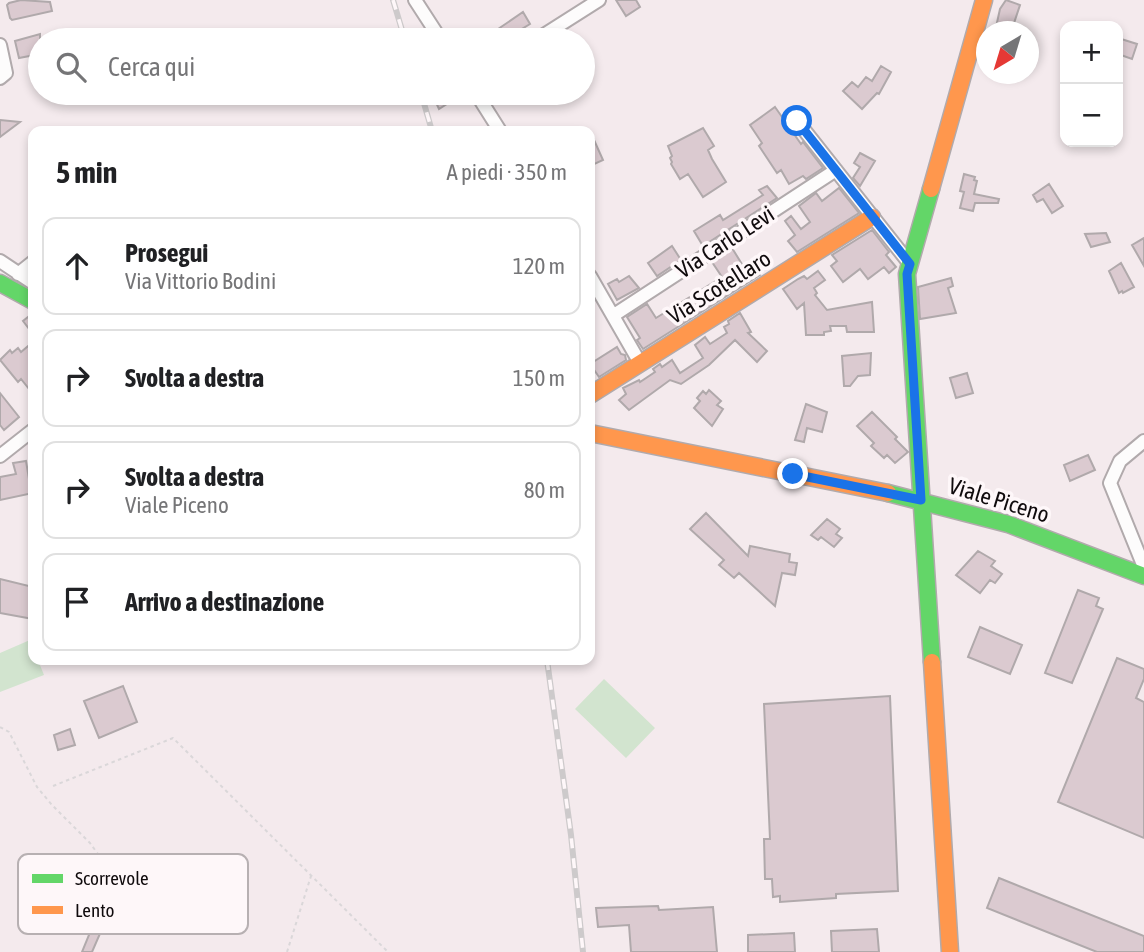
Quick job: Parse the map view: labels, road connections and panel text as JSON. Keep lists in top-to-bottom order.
{
  "streets": {
    "street": ["Via Carlo Levi", "Via Scotellaro", "Viale Piceno"]
  },
  "legend": ["Scorrevole", "Lento"],
  "north": "bottom left",
  "page": {
    "map_buttons": ["+", "−"],
    "search": "Cerca qui",
    "heading": ["5 min", "A piedi · 350 m"],
    "list": [
      ["Prosegui", "Via Vittorio Bodini", "120 m"],
      ["Svolta a destra", "150 m"],
      ["Svolta a destra", "Viale Piceno", "80 m"],
      "Arrivo a destinazione"
    ]
  }
}
